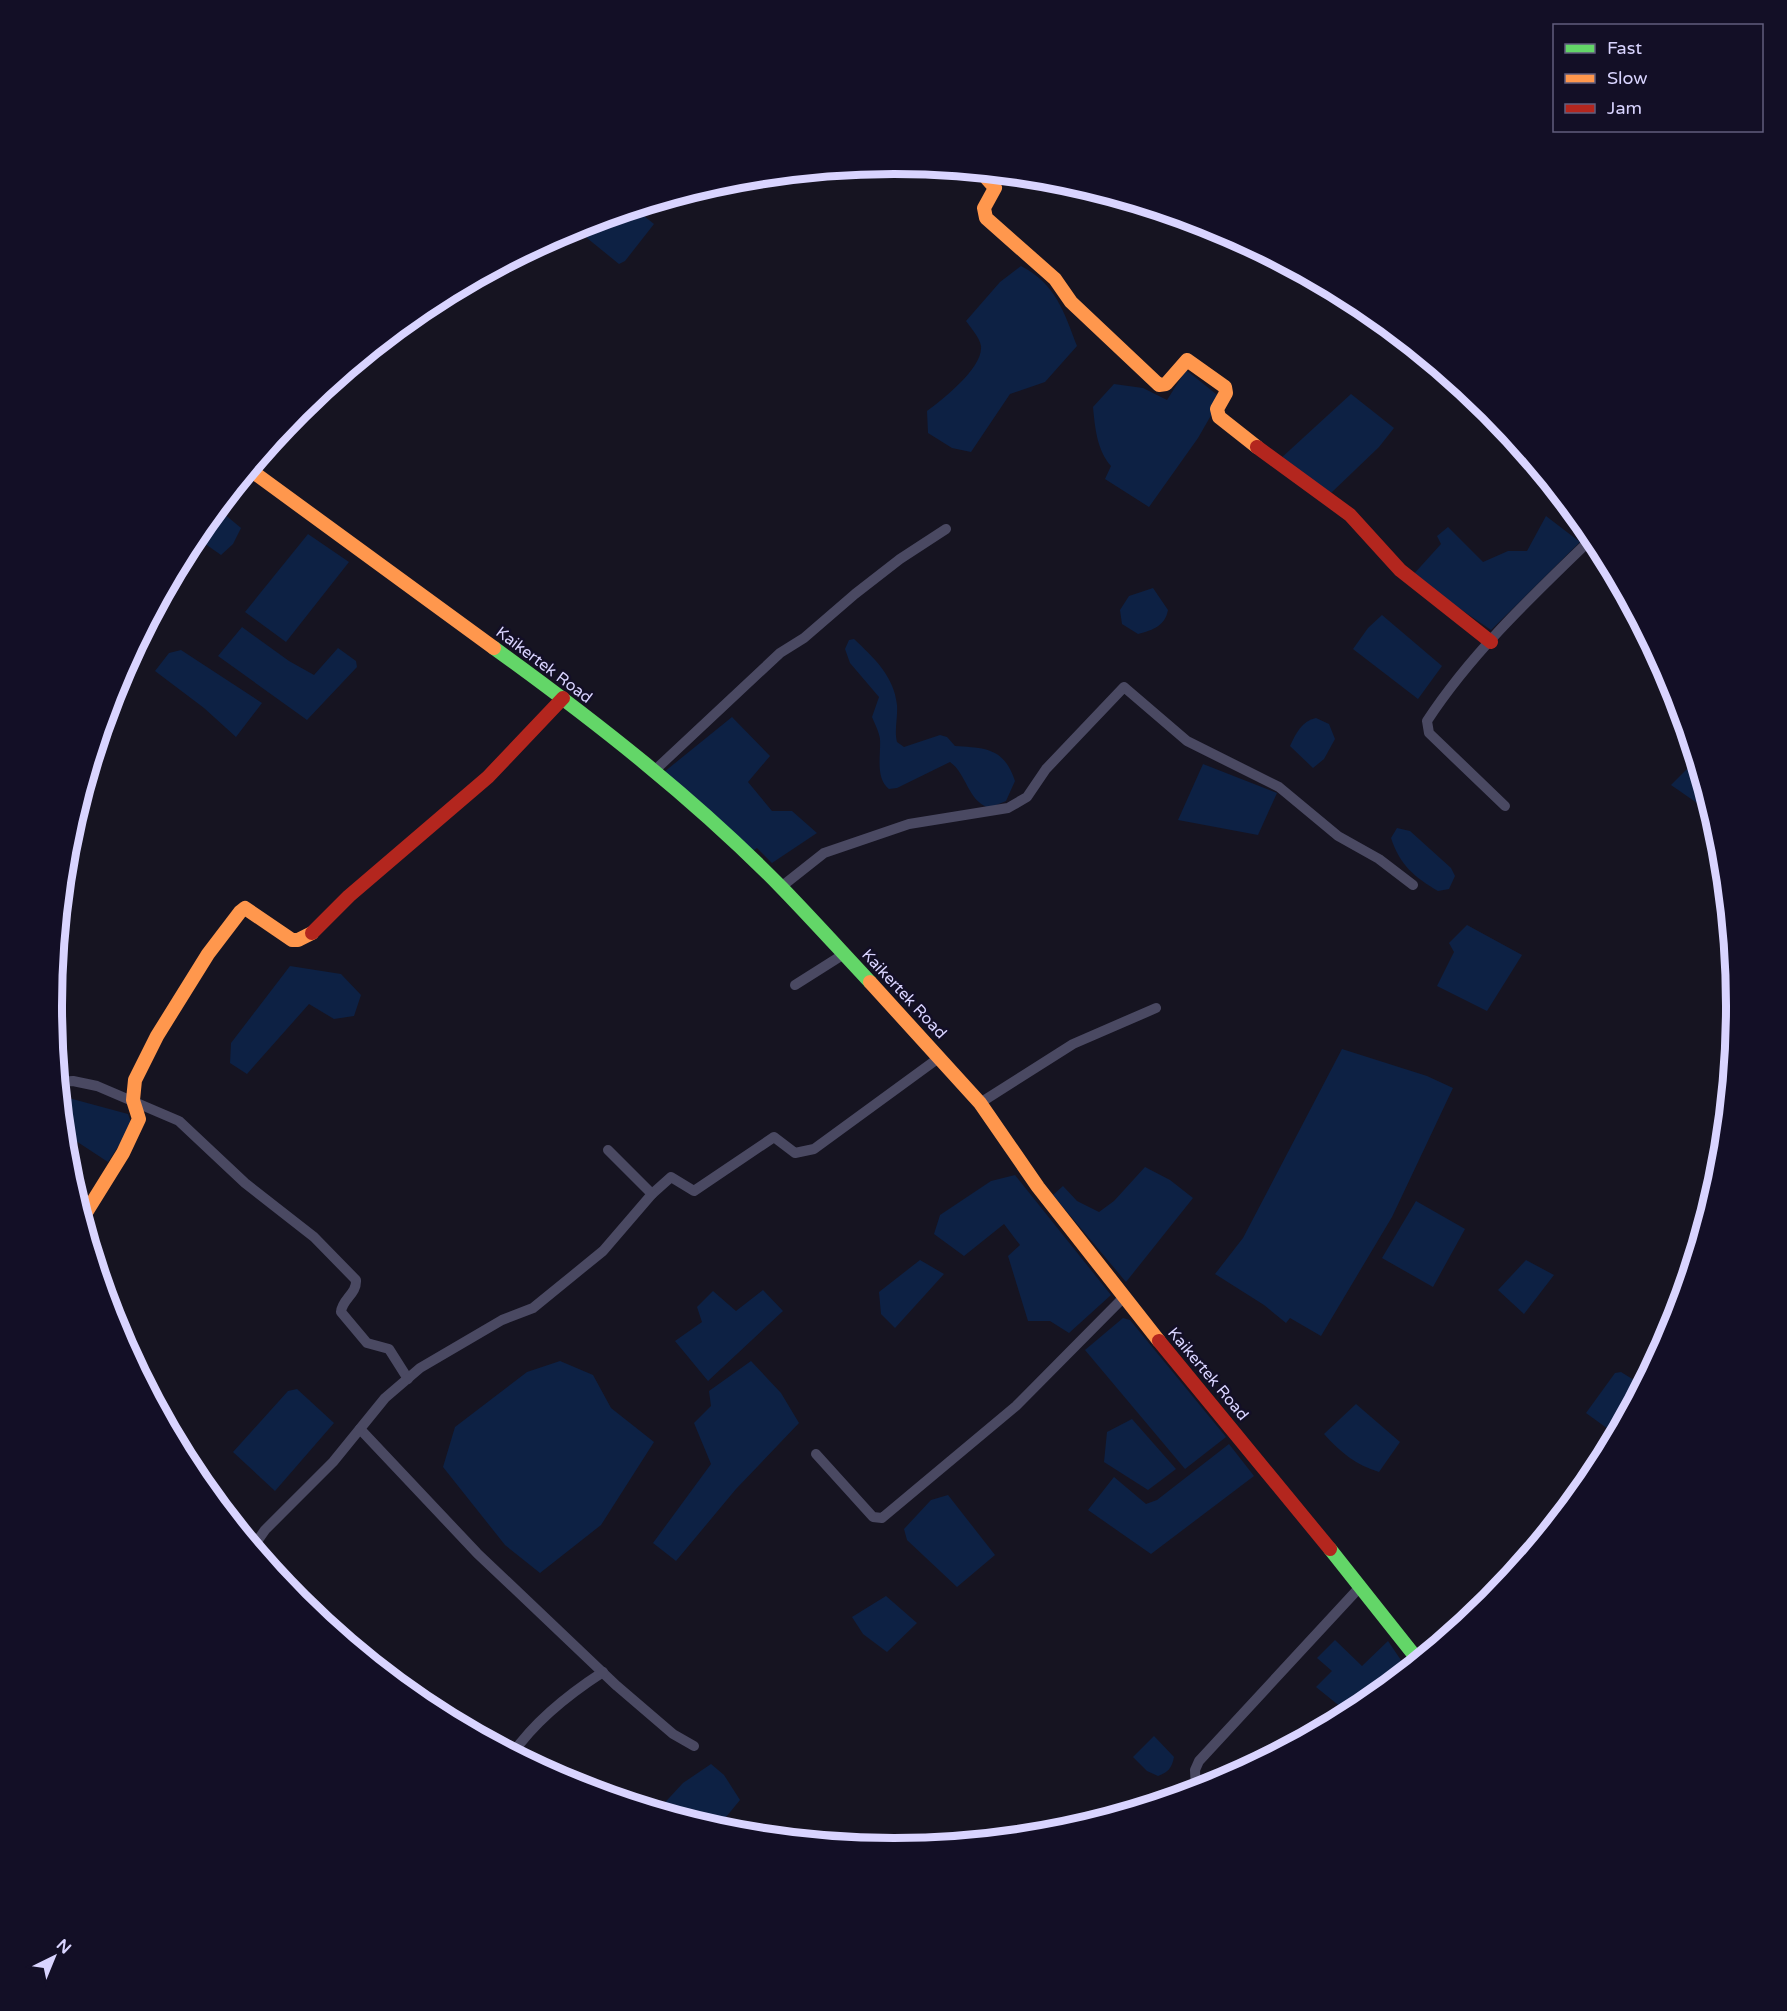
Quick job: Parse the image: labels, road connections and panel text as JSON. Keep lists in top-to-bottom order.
{
  "streets": {
    "main road": ["Kaikertek Road"]
  },
  "legend": ["Fast", "Slow", "Jam"],
  "north": "top right"
}
